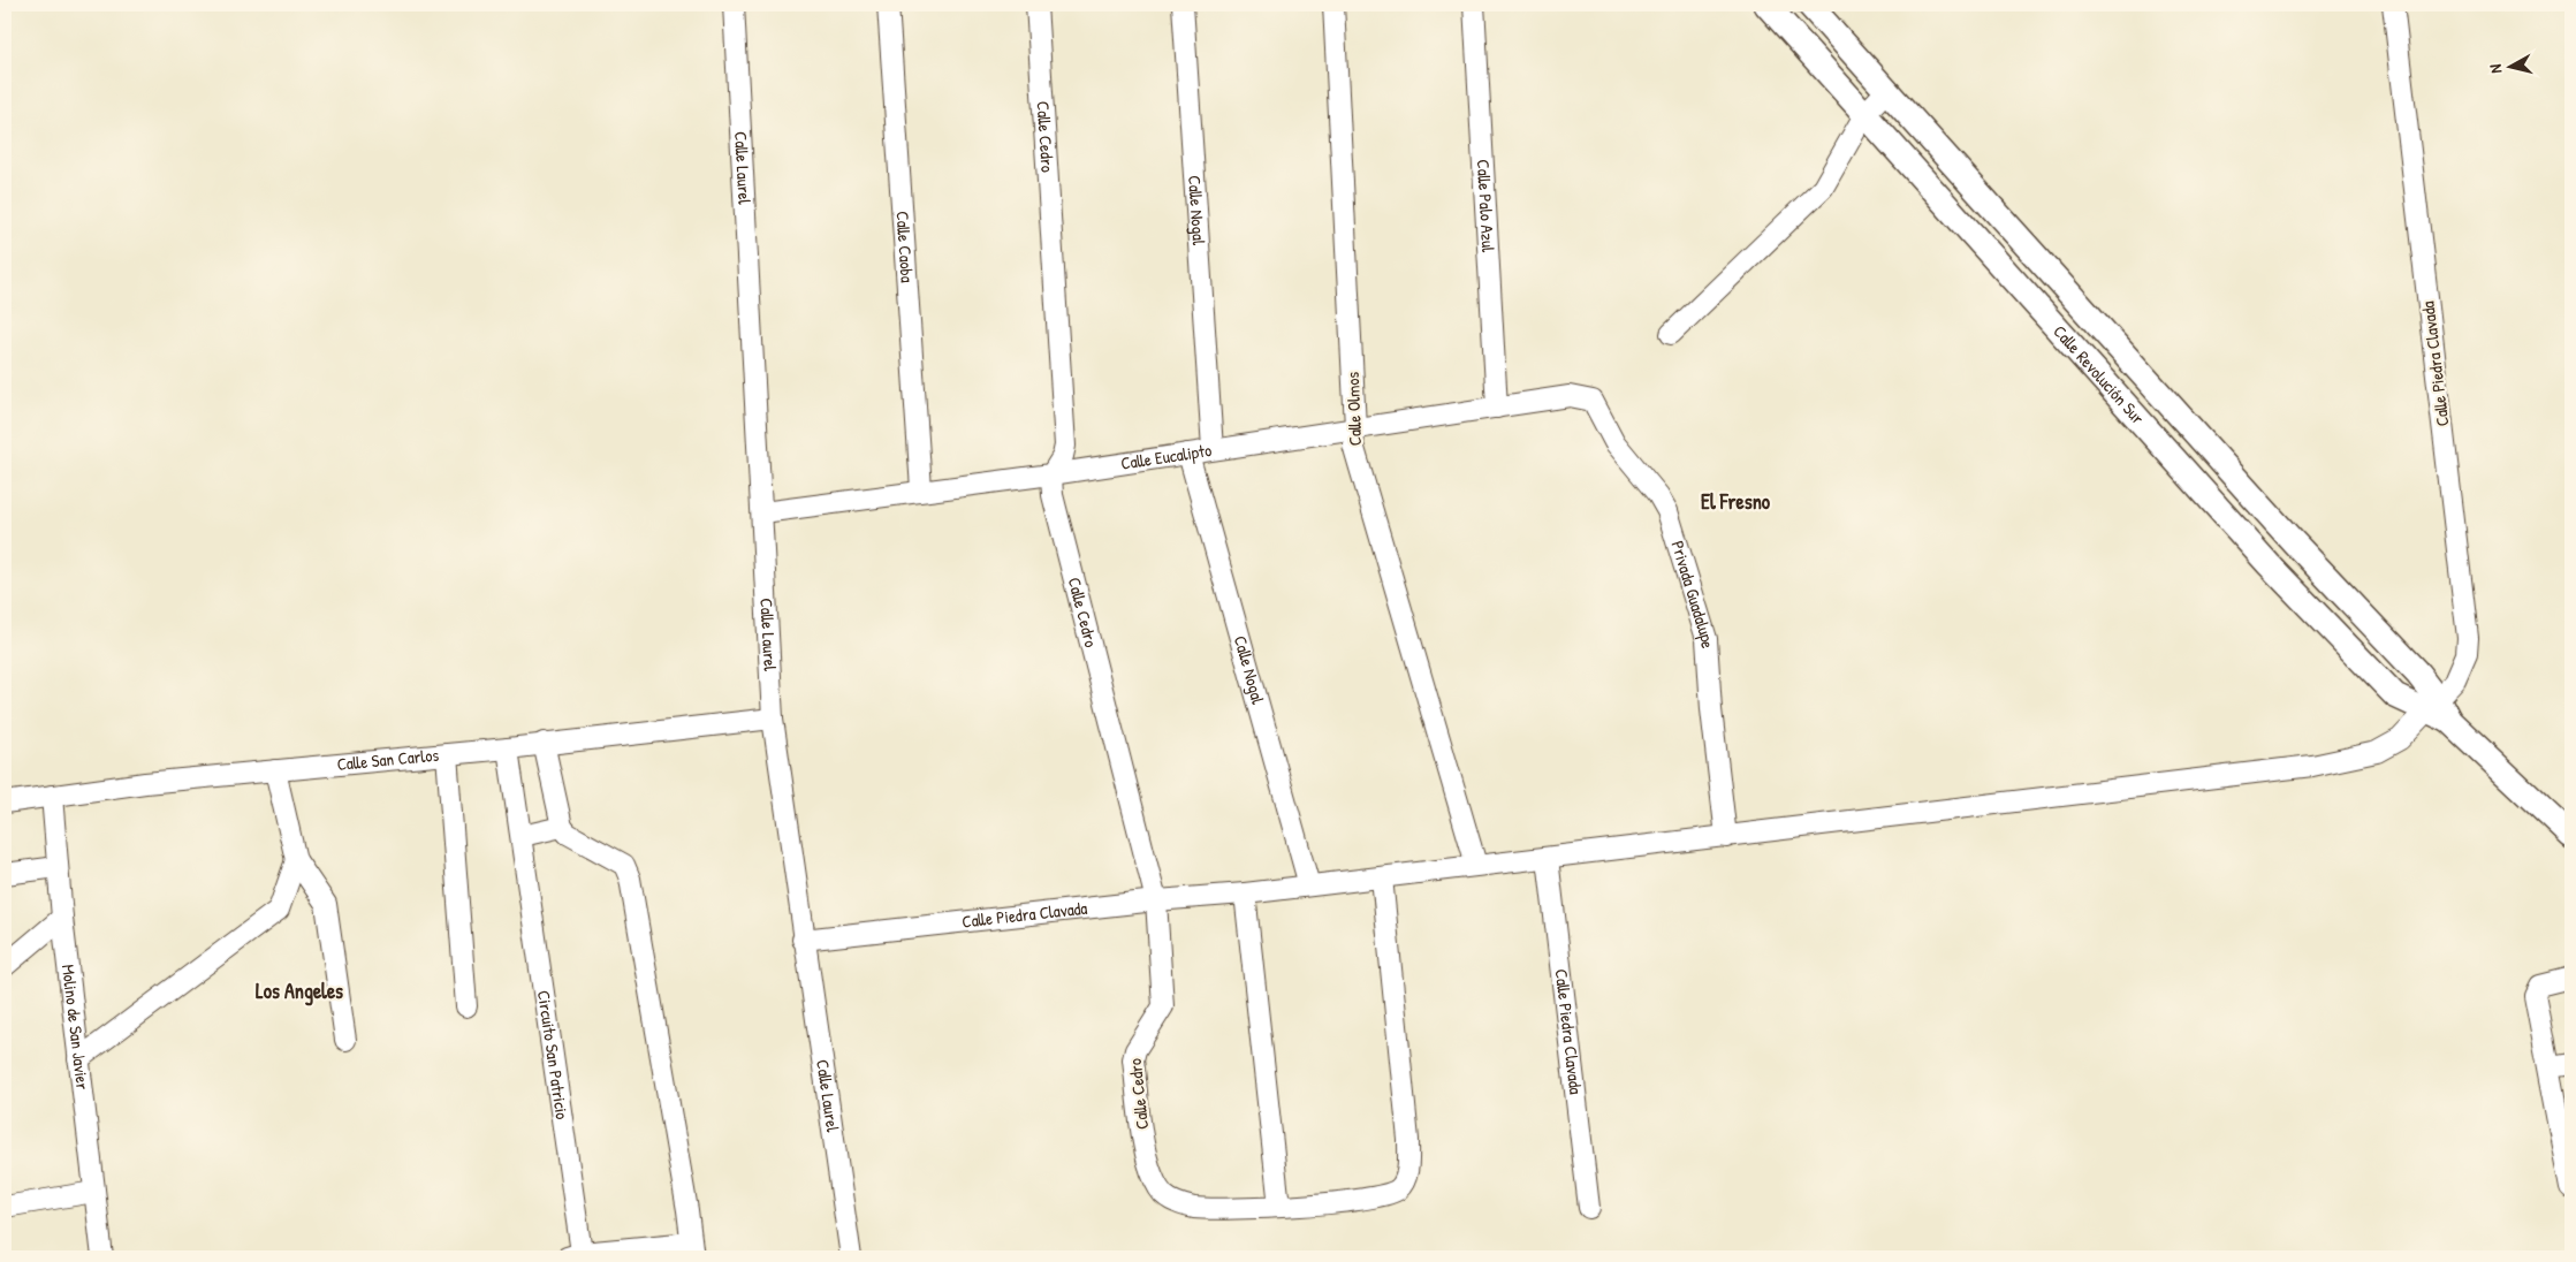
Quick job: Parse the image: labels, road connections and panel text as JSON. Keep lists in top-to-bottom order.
{
  "streets": {
    "main road": ["Calle Revolución Sur"],
    "street": [
      "Calle Cedro",
      "Calle Laurel",
      "Calle Palo Azul",
      "Calle Nogal",
      "Calle Caoba",
      "Calle Piedra Clavada",
      "Calle Olmos",
      "Calle Eucalipto",
      "Privada Guadalupe",
      "Calle San Carlos",
      "Molino de San Javier",
      "Circuito San Patricio"
    ]
  },
  "crossings": [
    ["Calle Cedro", "Calle Piedra Clavada"],
    ["Calle Cedro", "Calle Eucalipto"],
    ["Calle Laurel", "Calle Piedra Clavada"],
    ["Calle Laurel", "Calle Eucalipto"],
    ["Calle Laurel", "Calle San Carlos"],
    ["Calle Palo Azul", "Calle Eucalipto"],
    ["Calle Nogal", "Calle Piedra Clavada"],
    ["Calle Nogal", "Calle Eucalipto"],
    ["Calle Caoba", "Calle Eucalipto"],
    ["Calle Piedra Clavada", "Calle Revolución Sur"],
    ["Calle Piedra Clavada", "Calle Olmos"],
    ["Calle Piedra Clavada", "Privada Guadalupe"],
    ["Calle Olmos", "Calle Eucalipto"],
    ["Calle Eucalipto", "Privada Guadalupe"],
    ["Calle San Carlos", "Molino de San Javier"],
    ["Calle San Carlos", "Circuito San Patricio"]
  ],
  "districts": ["El Fresno", "Los Angeles"],
  "north": "left"
}
